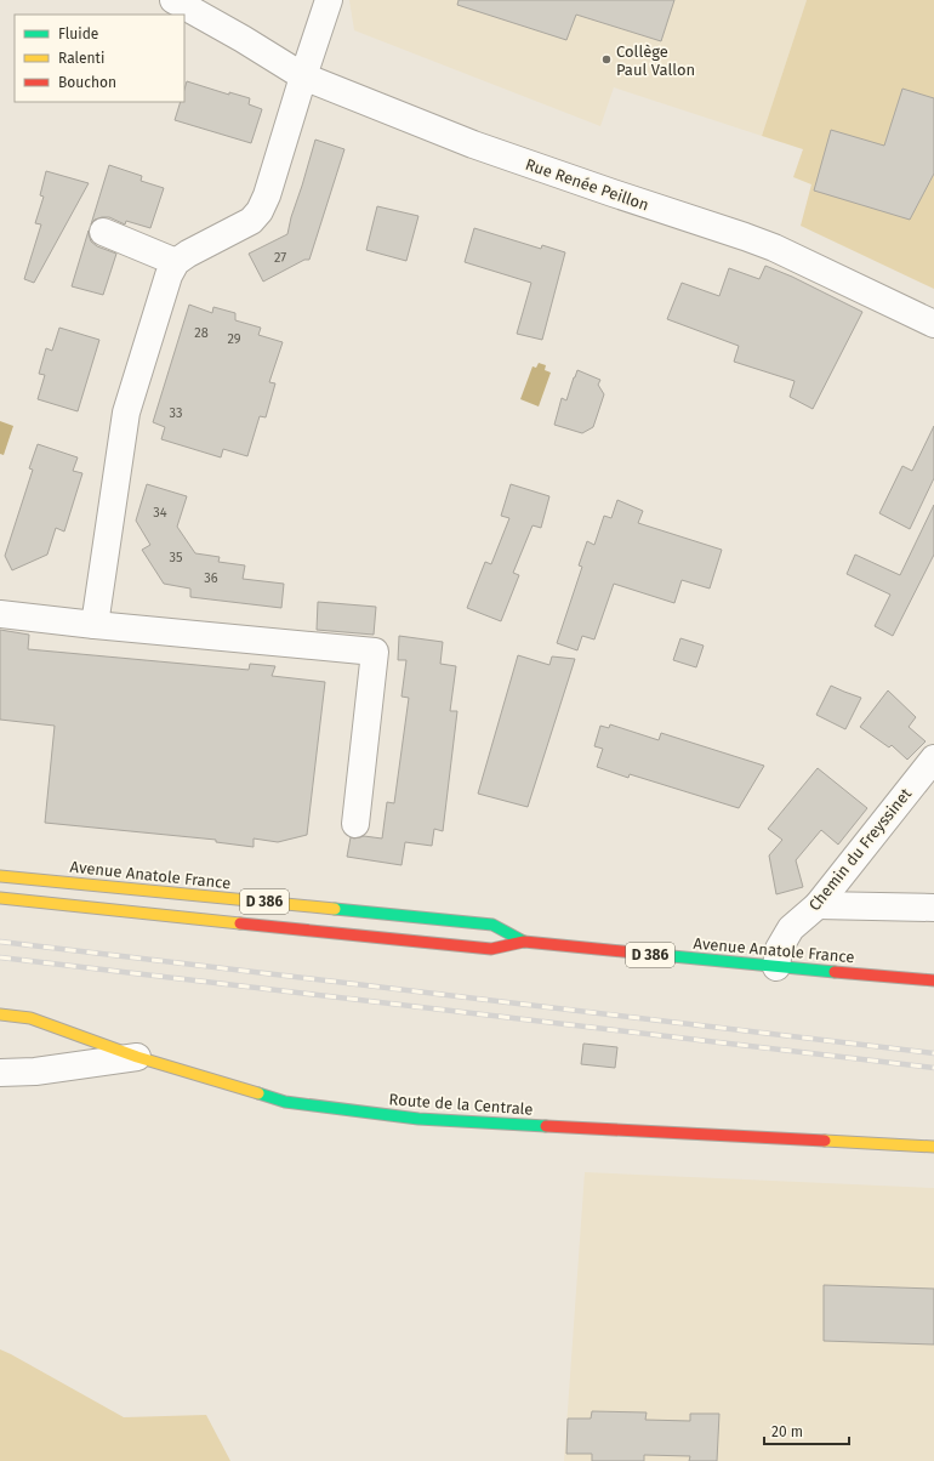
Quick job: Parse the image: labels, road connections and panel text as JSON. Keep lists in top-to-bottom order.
{
  "streets": {
    "main road": ["Avenue Anatole France", "D 386", "Route de la Centrale"],
    "street": ["Rue Renée Peillon", "Chemin du Freyssinet"]
  },
  "crossings": [
    ["Chemin du Freyssinet", "Avenue Anatole France"]
  ],
  "places": ["Collège Paul Vallon"],
  "house_numbers": [
    "27",
    "28",
    "29",
    "33",
    "34",
    "35",
    "36"
  ],
  "legend": ["Fluide", "Ralenti", "Bouchon"],
  "scale_bar": "20 m"
}
